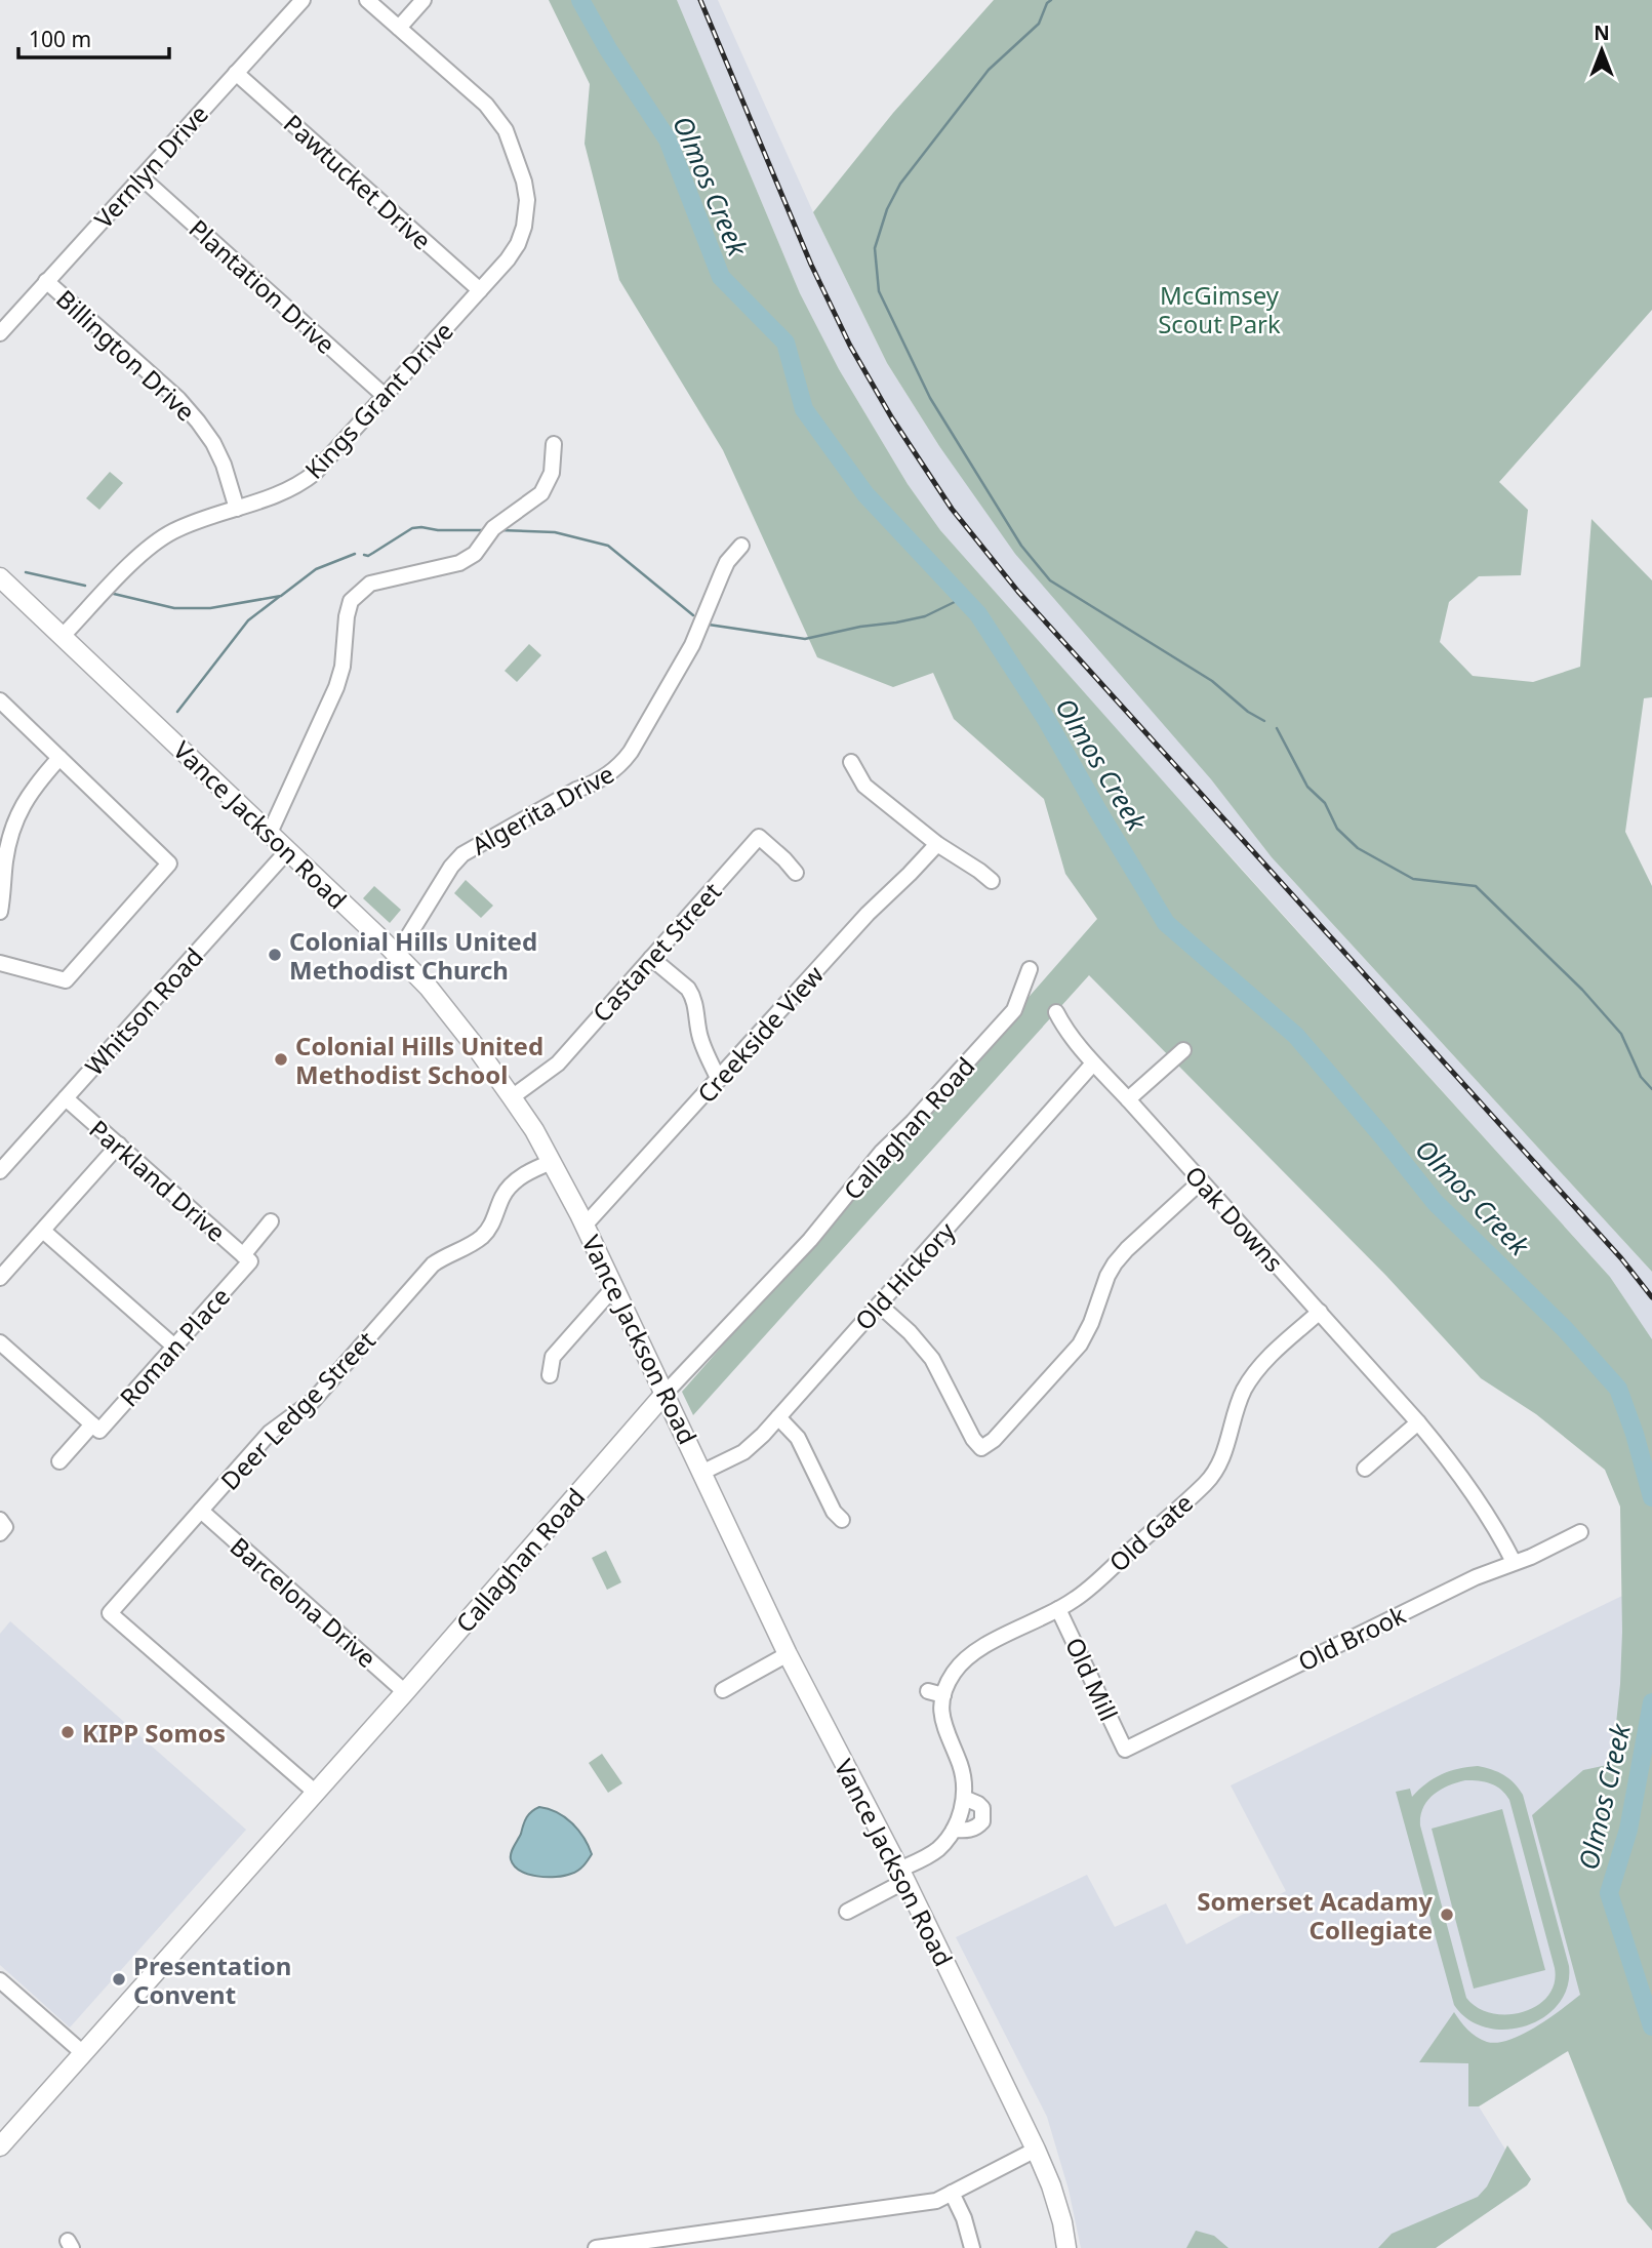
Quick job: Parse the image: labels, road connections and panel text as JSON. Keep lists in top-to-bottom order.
{
  "streets": {
    "main road": ["Vance Jackson Road", "Callaghan Road"],
    "street": [
      "Vernlyn Drive",
      "Pawtucket Drive",
      "Plantation Drive",
      "Billington Drive",
      "Kings Grant Drive",
      "Algerita Drive",
      "Castanet Street",
      "Whitson Road",
      "Creekside View",
      "Parkland Drive",
      "Oak Downs",
      "Old Hickory",
      "Roman Place",
      "Deer Ledge Street",
      "Old Gate",
      "Barcelona Drive",
      "Old Brook",
      "Old Mill"
    ]
  },
  "crossings": [
    ["Vernlyn Drive", "Pawtucket Drive"],
    ["Vernlyn Drive", "Plantation Drive"],
    ["Vernlyn Drive", "Billington Drive"],
    ["Pawtucket Drive", "Kings Grant Drive"],
    ["Plantation Drive", "Kings Grant Drive"],
    ["Billington Drive", "Kings Grant Drive"],
    ["Kings Grant Drive", "Vance Jackson Road"],
    ["Algerita Drive", "Vance Jackson Road"],
    ["Vance Jackson Road", "Castanet Street"],
    ["Vance Jackson Road", "Whitson Road"],
    ["Vance Jackson Road", "Creekside View"],
    ["Vance Jackson Road", "Callaghan Road"],
    ["Vance Jackson Road", "Old Hickory"],
    ["Vance Jackson Road", "Deer Ledge Street"],
    ["Whitson Road", "Parkland Drive"],
    ["Callaghan Road", "Deer Ledge Street"],
    ["Callaghan Road", "Barcelona Drive"],
    ["Parkland Drive", "Roman Place"],
    ["Oak Downs", "Old Hickory"],
    ["Oak Downs", "Old Gate"],
    ["Oak Downs", "Old Brook"],
    ["Deer Ledge Street", "Barcelona Drive"],
    ["Old Gate", "Old Mill"],
    ["Old Brook", "Old Mill"]
  ],
  "water": ["Olmos Creek"],
  "parks": ["McGimsey Scout Park"],
  "places": [
    "Colonial Hills United Methodist Church",
    "Colonial Hills United Methodist School",
    "KIPP Somos",
    "Somerset Acadamy Collegiate",
    "Presentation Convent"
  ],
  "scale_bar": "100 m",
  "north": "top"
}
